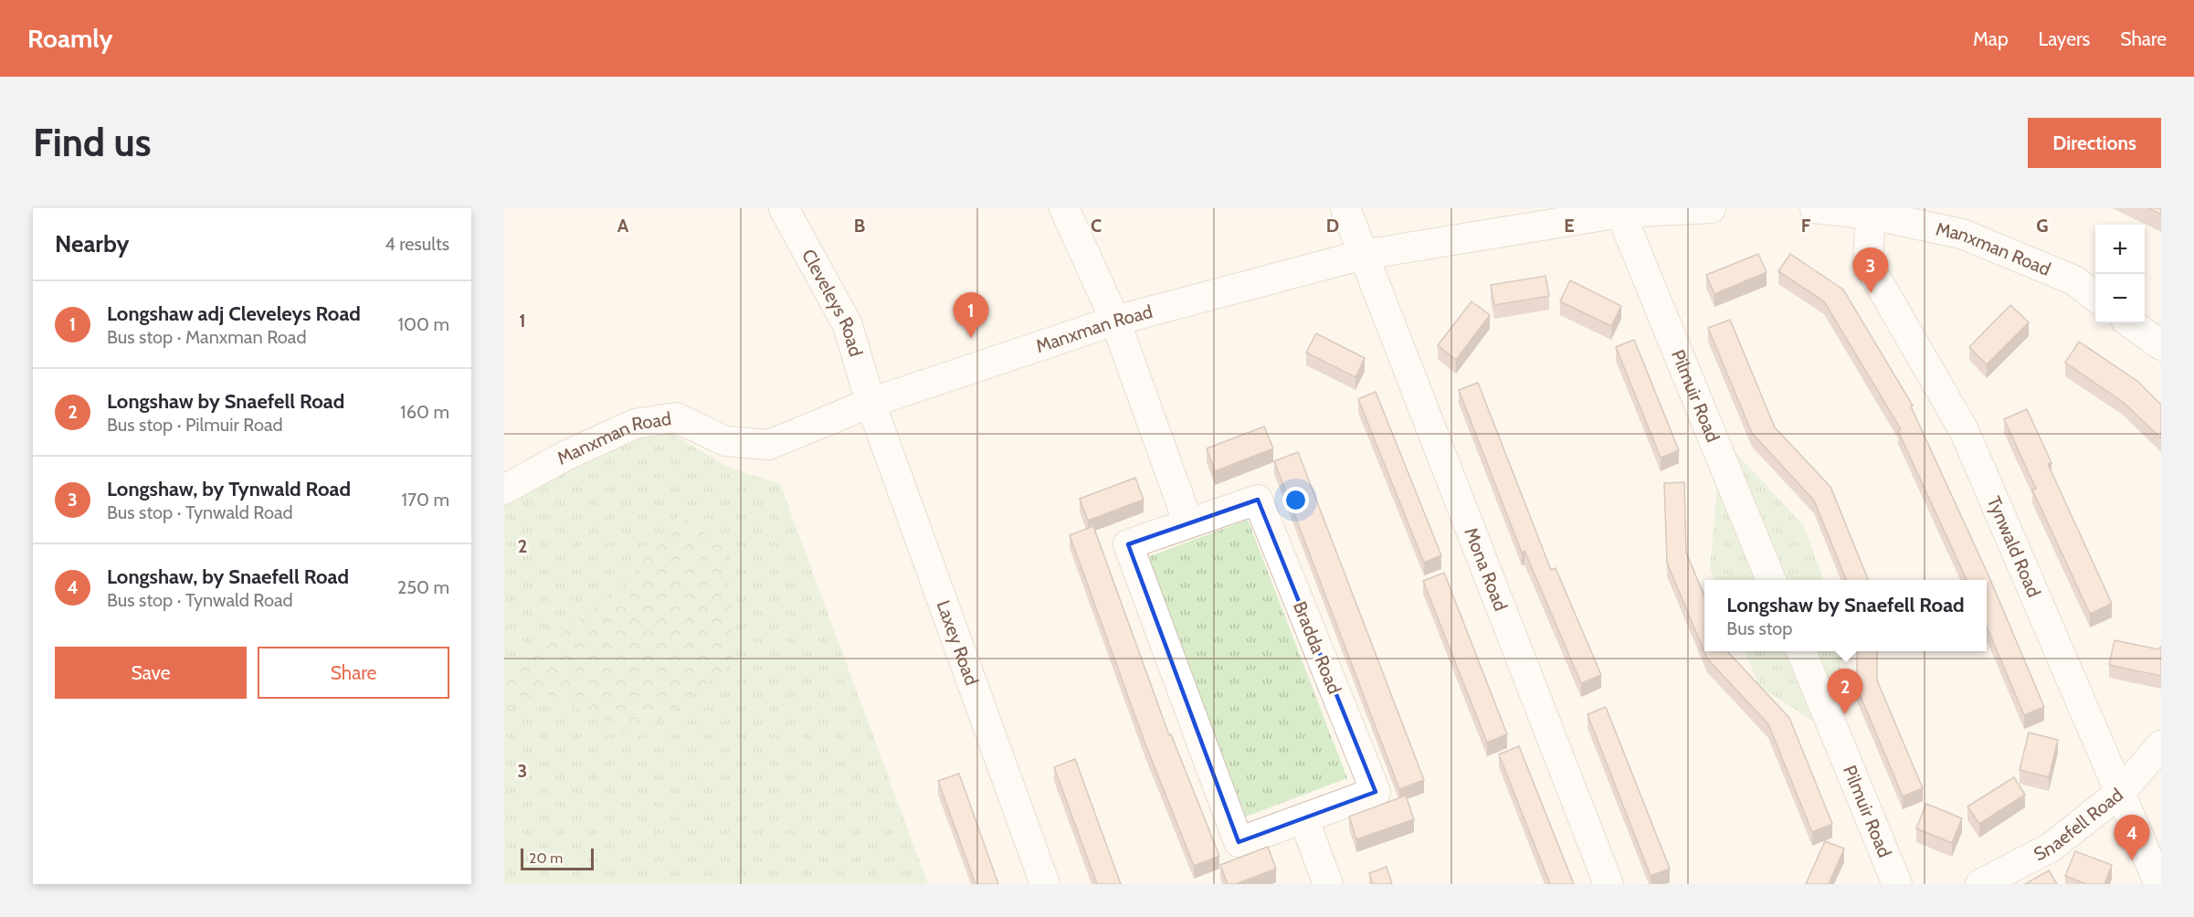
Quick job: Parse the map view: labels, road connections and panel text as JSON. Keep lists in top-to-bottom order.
{
  "streets": {
    "street": [
      "Manxman Road",
      "Cleveleys Road",
      "Pilmuir Road",
      "Tynwald Road",
      "Mona Road",
      "Laxey Road",
      "Bradda Road",
      "Snaefell Road"
    ]
  },
  "crossings": [
    ["Manxman Road", "Cleveleys Road"],
    ["Manxman Road", "Pilmuir Road"],
    ["Manxman Road", "Tynwald Road"],
    ["Manxman Road", "Mona Road"],
    ["Manxman Road", "Laxey Road"],
    ["Cleveleys Road", "Laxey Road"],
    ["Tynwald Road", "Snaefell Road"]
  ],
  "scale_bar": "20 m",
  "page": {
    "header": "Roamly",
    "nav": ["Map", "Layers", "Share"],
    "buttons": [
      "Directions",
      ["Save", "Share"]
    ],
    "title": "Find us",
    "heading": ["Nearby", "4 results"],
    "map_buttons": ["+", "−"],
    "pins": [
      "3",
      "1",
      "2",
      "4"
    ],
    "list": [
      {
        "mark": "1",
        "name": "Longshaw adj Cleveleys Road",
        "note": "Bus stop · Manxman Road",
        "value": "100 m"
      },
      {
        "mark": "2",
        "name": "Longshaw by Snaefell Road",
        "note": "Bus stop · Pilmuir Road",
        "value": "160 m"
      },
      {
        "mark": "3",
        "name": "Longshaw, by Tynwald Road",
        "note": "Bus stop · Tynwald Road",
        "value": "170 m"
      },
      {
        "mark": "4",
        "name": "Longshaw, by Snaefell Road",
        "note": "Bus stop · Tynwald Road",
        "value": "250 m"
      }
    ],
    "popup": ["Longshaw by Snaefell Road", "Bus stop"],
    "scale": "20 m"
  },
  "grid": {
    "columns": [
      "A",
      "B",
      "C",
      "D",
      "E",
      "F",
      "G"
    ],
    "rows": ["1", "2", "3"]
  }
}
